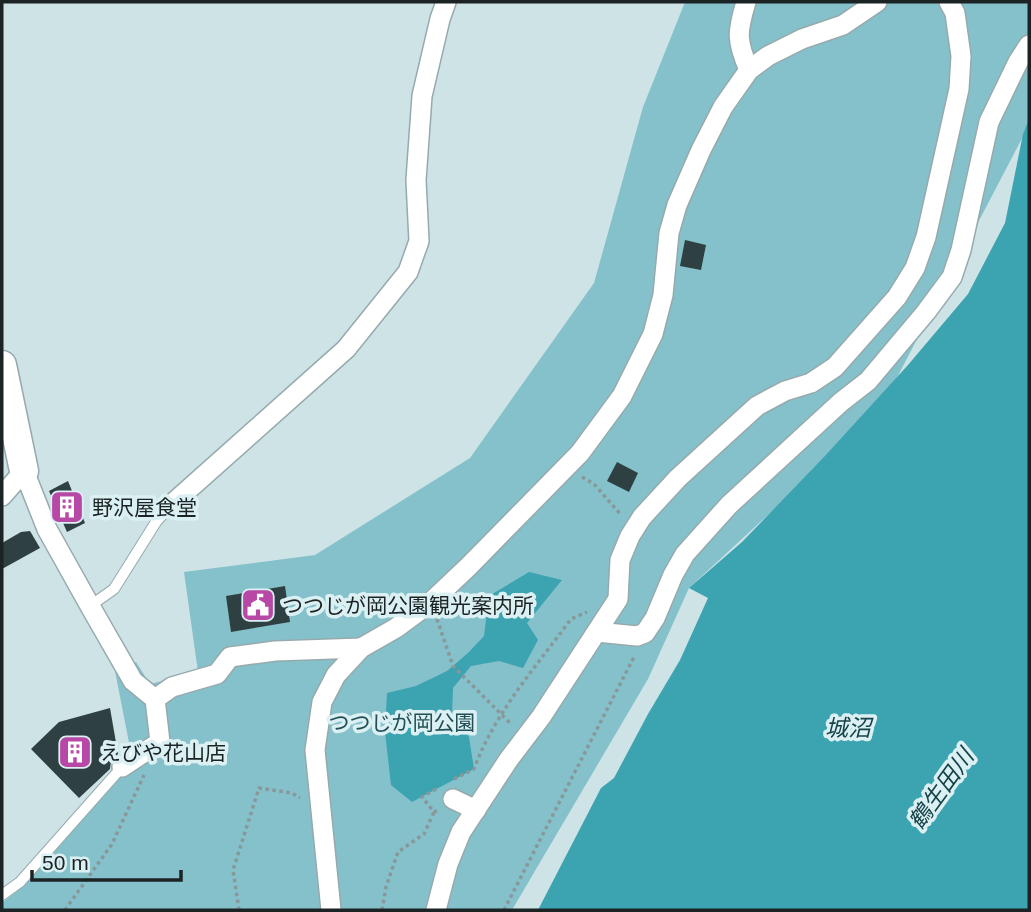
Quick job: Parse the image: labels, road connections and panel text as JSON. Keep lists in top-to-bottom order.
{
  "water": ["城沼", "鶴生田川"],
  "parks": ["つつじが岡公園"],
  "places": {
    "building": ["野沢屋食堂", "えびや花山店"],
    "public building": ["つつじが岡公園観光案内所"]
  },
  "scale_bar": "50 m"
}
